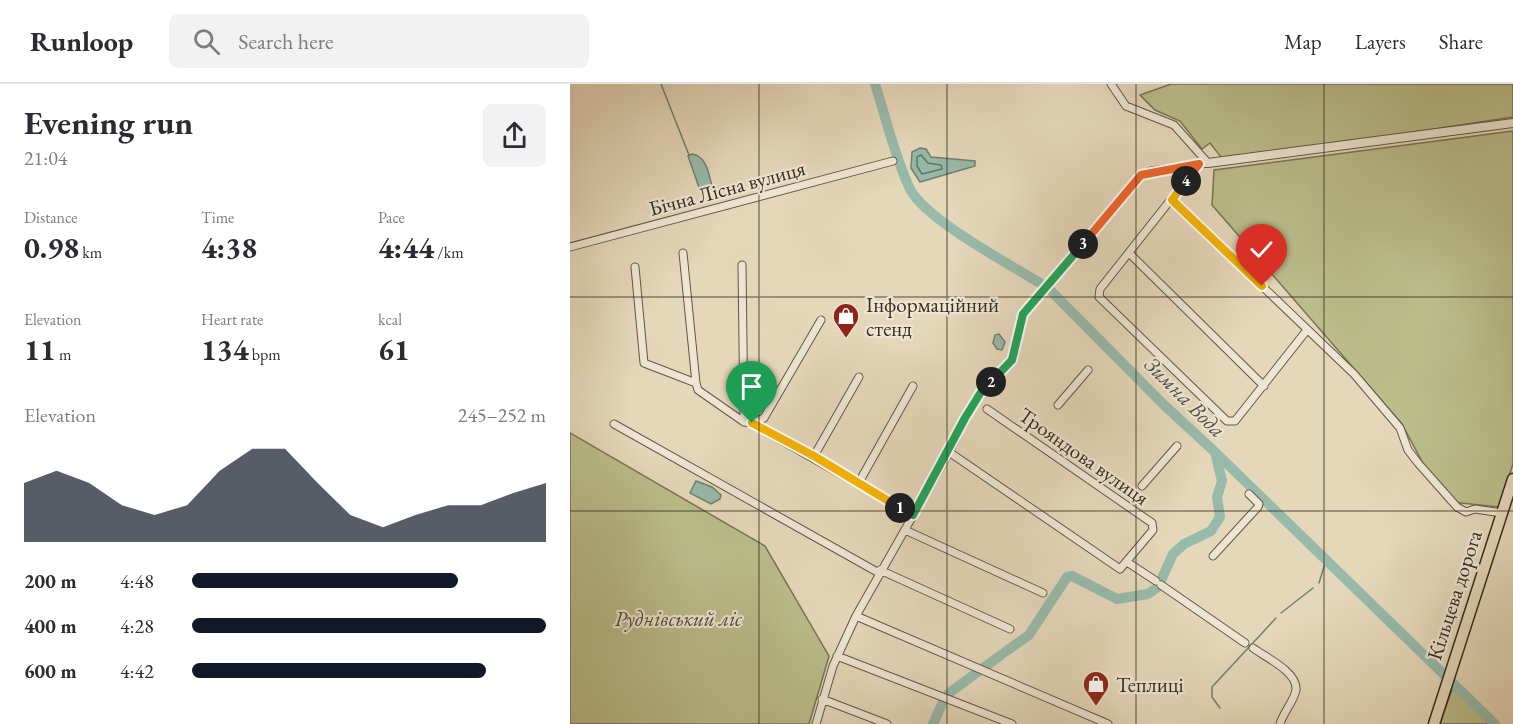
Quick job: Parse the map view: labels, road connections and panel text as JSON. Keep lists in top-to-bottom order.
{
  "streets": {
    "highway": ["Кільцева дорога"],
    "street": ["Бічна Лісна вулиця", "Трояндова вулиця"]
  },
  "water": ["Зимна Вода"],
  "parks": ["Руднівський ліс"],
  "places": {
    "shop": ["Інформаційний стенд", "Теплиці"]
  },
  "page": {
    "header": "Runloop",
    "search": "Search here",
    "nav": ["Map", "Layers", "Share"],
    "heading": ["Evening run", "21:04"],
    "pins": [
      "4",
      "3",
      "2",
      "1"
    ],
    "stats": [
      ["Distance", "0.98 km"],
      ["Time", "4:38"],
      ["Pace", "4:44 /km"],
      ["Elevation", "11 m"],
      ["Heart rate", "134 bpm"],
      ["kcal", "61"]
    ],
    "chart": ["Elevation", "245–252 m"],
    "list": [
      {
        "name": "200 m",
        "note": "4:48"
      },
      {
        "name": "400 m",
        "note": "4:28"
      },
      {
        "name": "600 m",
        "note": "4:42"
      }
    ]
  }
}
